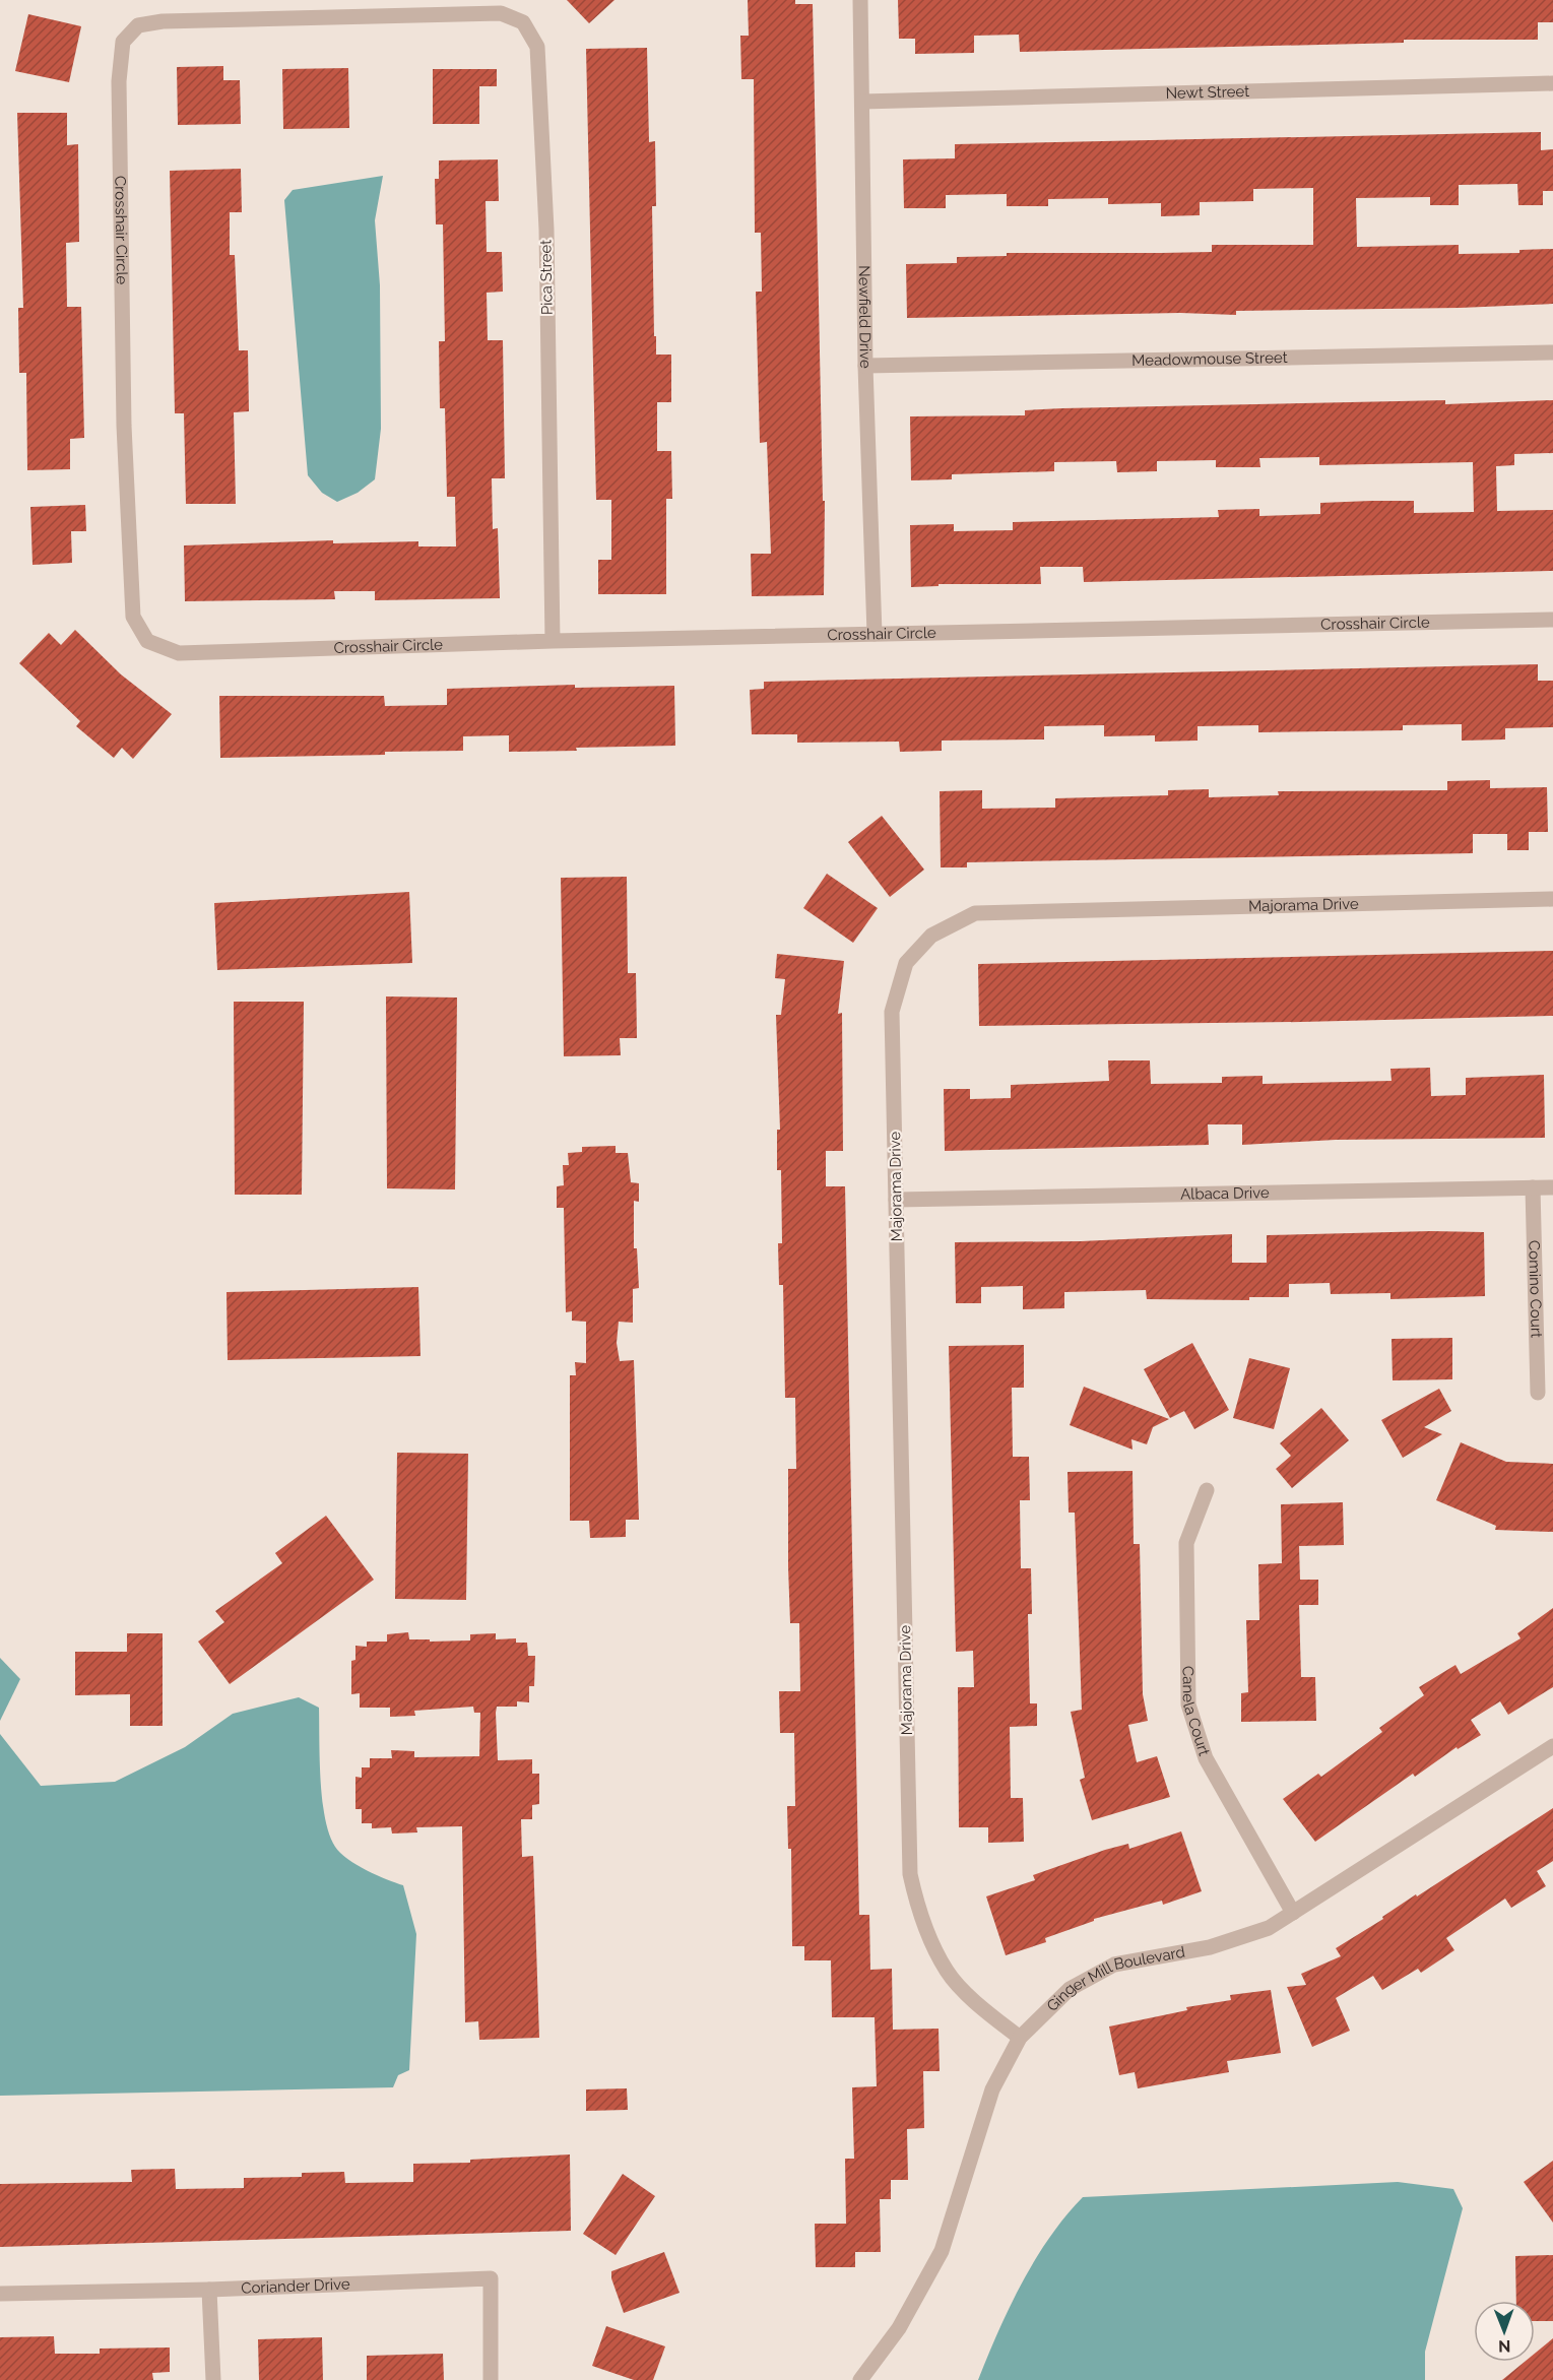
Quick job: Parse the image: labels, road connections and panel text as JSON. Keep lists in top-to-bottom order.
{
  "streets": {
    "street": [
      "Newt Street",
      "Crosshair Circle",
      "Pica Street",
      "Newfield Drive",
      "Meadowmouse Street",
      "Majorama Drive",
      "Albaca Drive",
      "Comino Court",
      "Canela Court",
      "Ginger Mill Boulevard",
      "Coriander Drive"
    ]
  },
  "crossings": [
    ["Newt Street", "Newfield Drive"],
    ["Crosshair Circle", "Pica Street"],
    ["Crosshair Circle", "Newfield Drive"],
    ["Newfield Drive", "Meadowmouse Street"],
    ["Majorama Drive", "Albaca Drive"],
    ["Majorama Drive", "Ginger Mill Boulevard"],
    ["Albaca Drive", "Comino Court"],
    ["Canela Court", "Ginger Mill Boulevard"]
  ],
  "north": "bottom"
}
